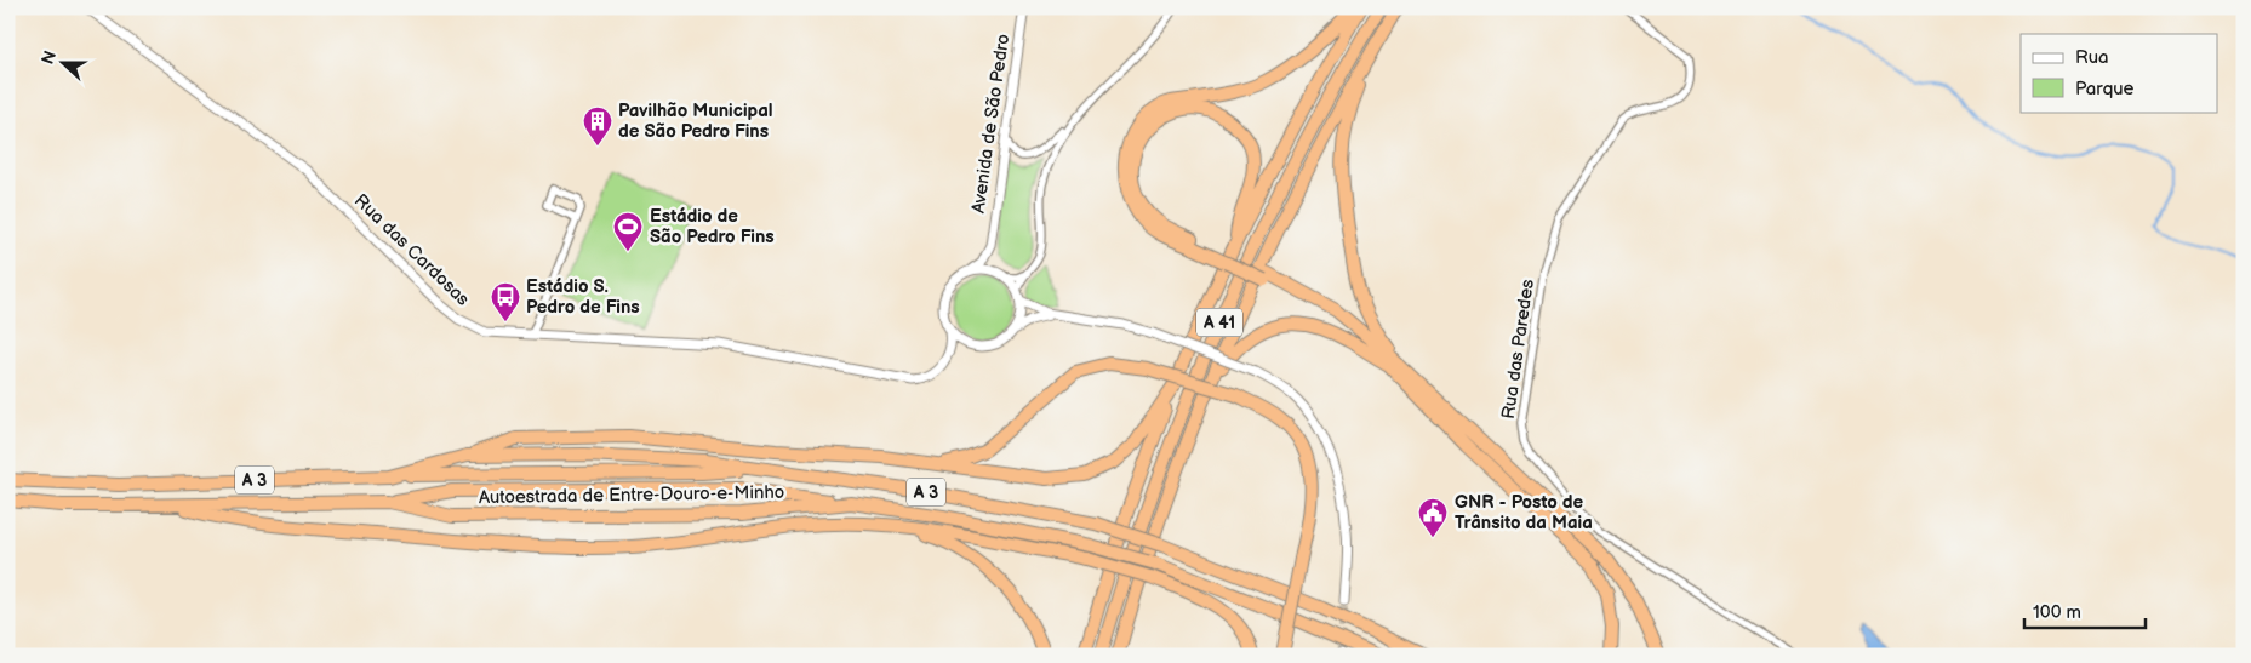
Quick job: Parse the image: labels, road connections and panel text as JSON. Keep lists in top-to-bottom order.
{
  "streets": {
    "highway": ["A 41", "A 3", "Autoestrada de Entre-Douro-e-Minho"],
    "street": ["Avenida de São Pedro", "Rua das Cardosas", "Rua das Paredes"]
  },
  "crossings": [
    ["Avenida de São Pedro", "Rua das Cardosas"],
    ["A 3", "Autoestrada de Entre-Douro-e-Minho"]
  ],
  "places": {
    "building": ["Pavilhão Municipal de São Pedro Fins"],
    "sports": ["Estádio de São Pedro Fins"],
    "bus stop": ["Estádio S. Pedro de Fins"],
    "public building": ["GNR - Posto de Trânsito da Maia"]
  },
  "legend": ["Rua", "Parque"],
  "scale_bar": "100 m",
  "north": "left"
}
